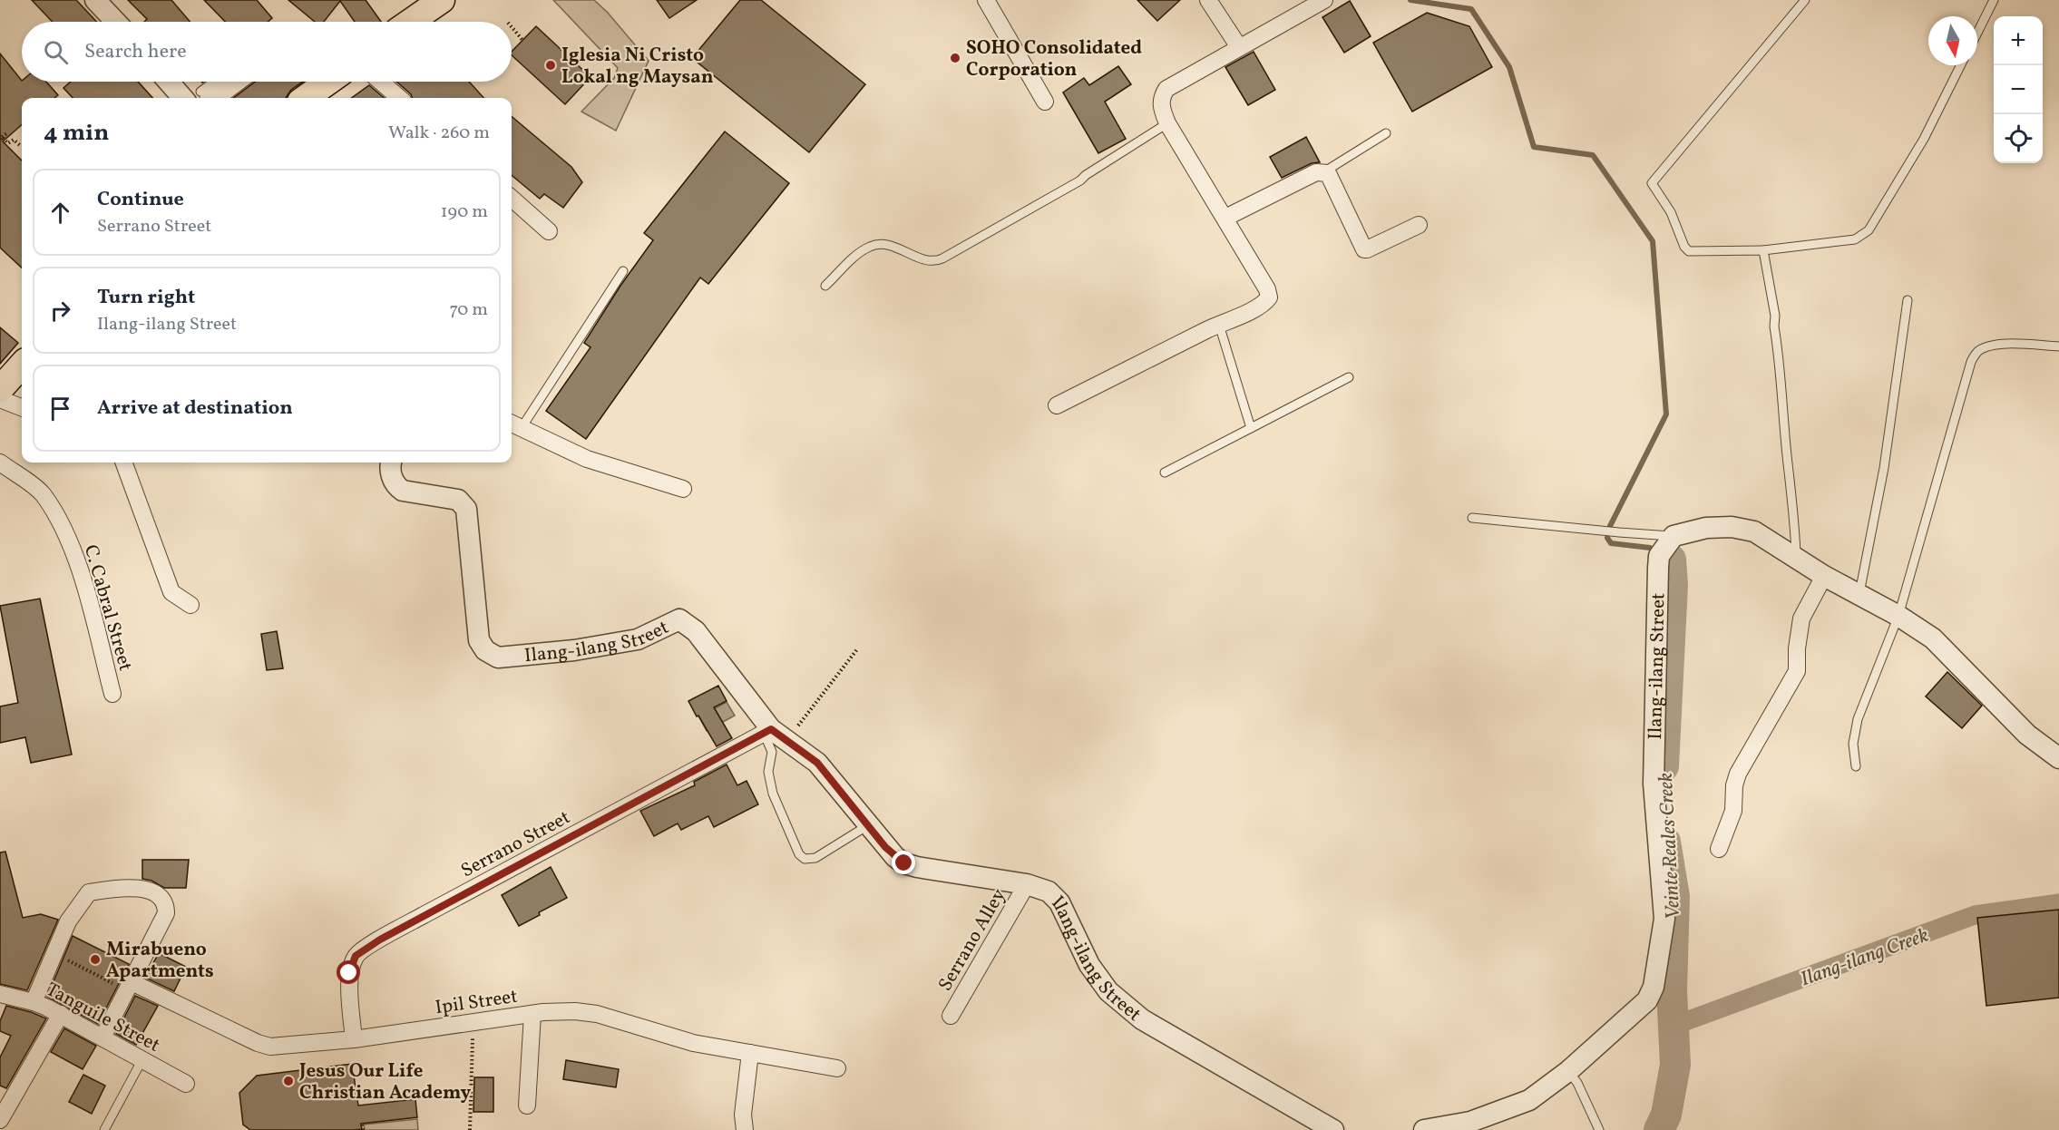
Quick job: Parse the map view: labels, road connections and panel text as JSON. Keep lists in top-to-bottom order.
{
  "streets": {
    "street": [
      "C. Cabral Street",
      "Ilang-ilang Street",
      "Serrano Street",
      "Serrano Alley",
      "Ipil Street",
      "Tanguile Street"
    ]
  },
  "crossings": [
    ["Ilang-ilang Street", "Serrano Street"],
    ["Ilang-ilang Street", "Serrano Alley"],
    ["Serrano Street", "Ipil Street"]
  ],
  "water": ["Veinte Reales Creek", "Ilang-ilang Creek"],
  "places": [
    "SOHO Consolidated Corporation",
    "Iglesia Ni Cristo Lokal ng Maysan",
    "Mirabueno Apartments",
    "Jesus Our Life Christian Academy"
  ],
  "north": "bottom",
  "page": {
    "map_buttons": ["+", "−"],
    "search": "Search here",
    "heading": ["4 min", "Walk · 260 m"],
    "list": [
      ["Continue", "Serrano Street", "190 m"],
      ["Turn right", "Ilang-ilang Street", "70 m"],
      "Arrive at destination"
    ]
  }
}
